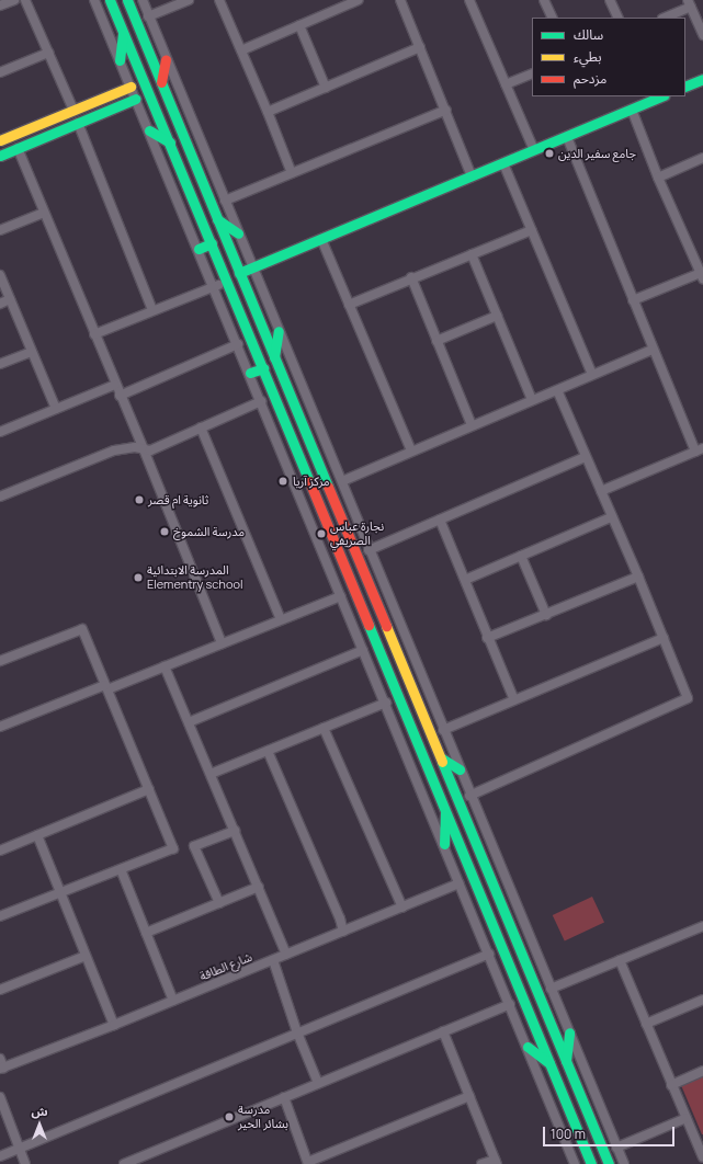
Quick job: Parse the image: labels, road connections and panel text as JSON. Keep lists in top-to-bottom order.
{
  "streets": {
    "street": ["شارع الطاقة"]
  },
  "places": [
    "جامع سفير الدين",
    "مركز آريا",
    "ثانوية ام قصر",
    "مدرسة الشموخ",
    "نجارة عباس الصريفي",
    "المدرسة الابتدائية Elementry school",
    "مدرسة بشائر الخير"
  ],
  "legend": ["سالك", "بطيء", "مزدحم"],
  "scale_bar": "100 m",
  "north": "top"
}
